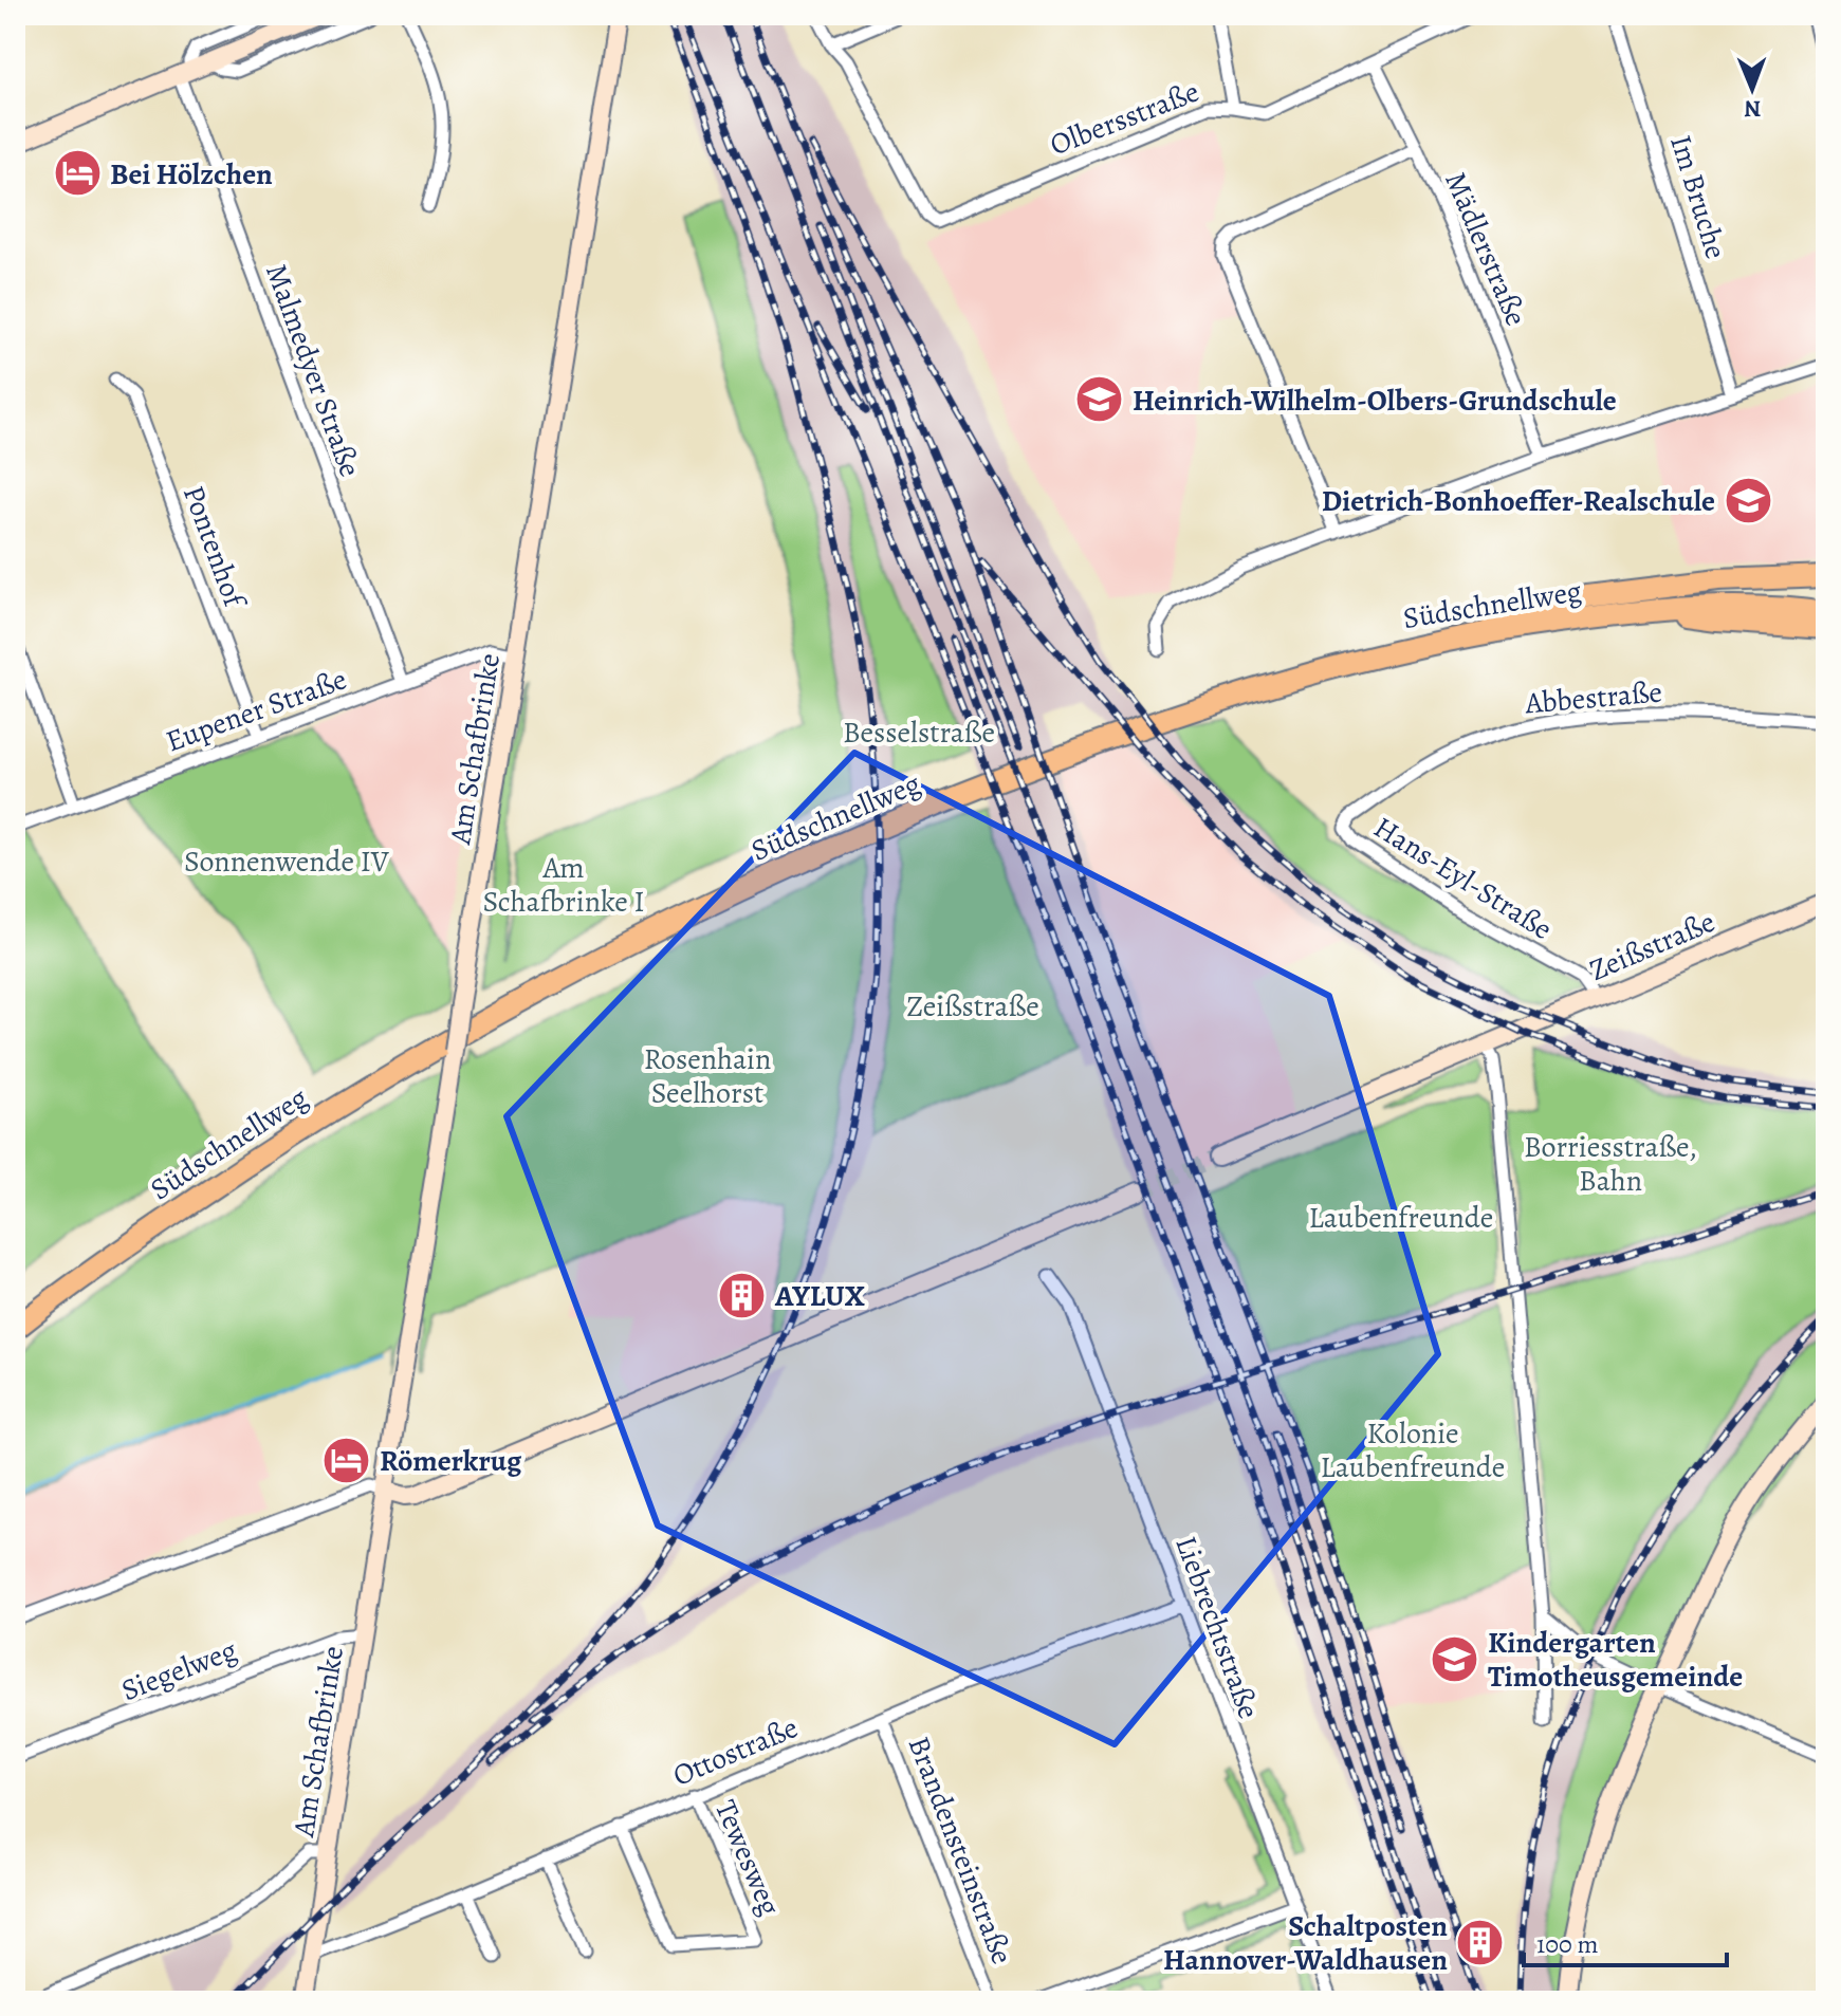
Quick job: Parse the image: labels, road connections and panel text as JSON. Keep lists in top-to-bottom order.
{
  "streets": {
    "highway": ["Südschnellweg"],
    "street": [
      "Olbersstraße",
      "Im Bruche",
      "Mädlerstraße",
      "Malmedyer Straße",
      "Pontenhof",
      "Abbestraße",
      "Eupener Straße",
      "Am Schafbrinke",
      "Hans-Eyl-Straße",
      "Zeißstraße",
      "Liebrechtstraße",
      "Siegelweg",
      "Ottostraße",
      "Brandensteinstraße",
      "Tewesweg"
    ]
  },
  "crossings": [
    ["Olbersstraße", "Mädlerstraße"],
    ["Malmedyer Straße", "Eupener Straße"],
    ["Pontenhof", "Eupener Straße"],
    ["Abbestraße", "Hans-Eyl-Straße"],
    ["Eupener Straße", "Am Schafbrinke"],
    ["Am Schafbrinke", "Siegelweg"],
    ["Am Schafbrinke", "Ottostraße"],
    ["Hans-Eyl-Straße", "Zeißstraße"],
    ["Liebrechtstraße", "Ottostraße"],
    ["Ottostraße", "Brandensteinstraße"],
    ["Ottostraße", "Tewesweg"]
  ],
  "parks": [
    "Besselstraße",
    "Sonnenwende IV",
    "Am Schafbrinke I",
    "Zeißstraße",
    "Rosenhain Seelhorst",
    "Borriesstraße, Bahn",
    "Laubenfreunde",
    "Kolonie Laubenfreunde"
  ],
  "places": {
    "hotel": ["Bei Hölzchen", "Römerkrug"],
    "school or university": ["Heinrich-Wilhelm-Olbers-Grundschule", "Dietrich-Bonhoeffer-Realschule", "Kindergarten Timotheusgemeinde"],
    "building": ["AYLUX", "Schaltposten Hannover-Waldhausen"]
  },
  "scale_bar": "100 m",
  "north": "bottom"
}
